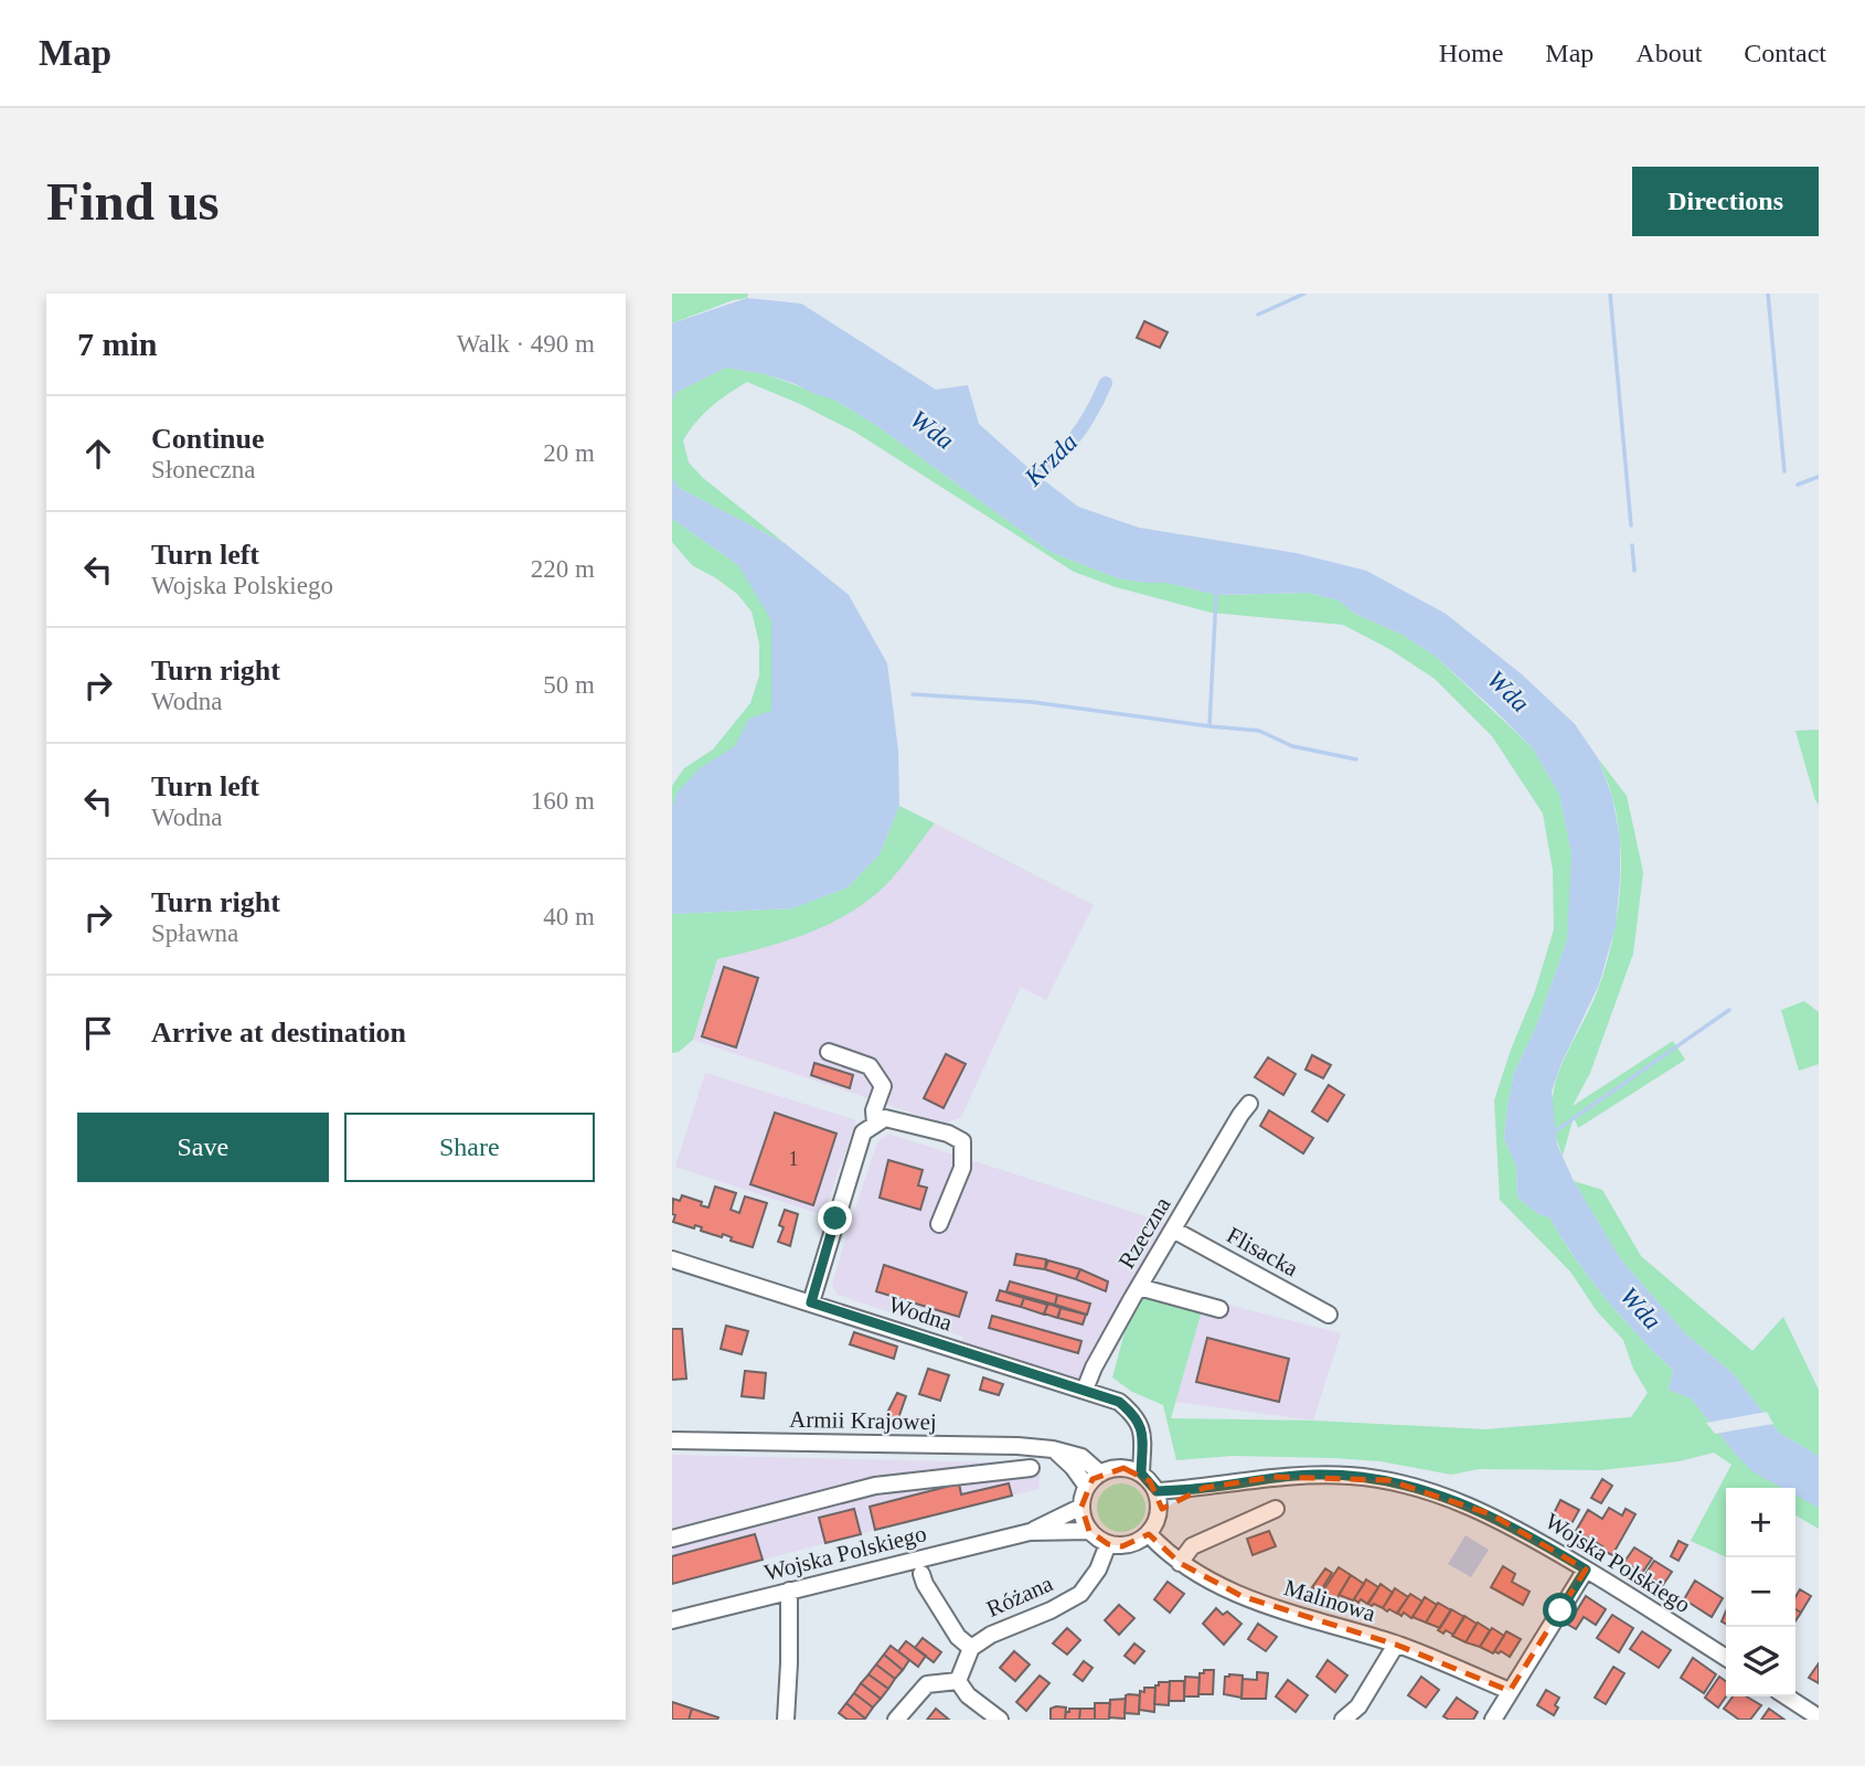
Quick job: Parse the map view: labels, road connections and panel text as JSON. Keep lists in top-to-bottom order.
{
  "streets": {
    "street": [
      "Rzeczna",
      "Flisacka",
      "Wodna",
      "Armii Krajowej",
      "Wojska Polskiego",
      "Różana",
      "Malinowa"
    ]
  },
  "crossings": [
    ["Rzeczna", "Flisacka"],
    ["Rzeczna", "Wodna"],
    ["Armii Krajowej", "Wojska Polskiego"],
    ["Armii Krajowej", "Różana"],
    ["Armii Krajowej", "Malinowa"],
    ["Wojska Polskiego", "Różana"],
    ["Wojska Polskiego", "Malinowa"],
    ["Różana", "Malinowa"]
  ],
  "water": ["Wda", "Krzda"],
  "house_numbers": ["1"],
  "page": {
    "header": "Map",
    "nav": [
      "Home",
      "Map",
      "About",
      "Contact"
    ],
    "buttons": [
      "Directions",
      ["Save", "Share"]
    ],
    "title": "Find us",
    "heading": ["7 min", "Walk · 490 m"],
    "list": [
      ["Continue", "Słoneczna", "20 m"],
      ["Turn left", "Wojska Polskiego", "220 m"],
      ["Turn right", "Wodna", "50 m"],
      ["Turn left", "Wodna", "160 m"],
      ["Turn right", "Spławna", "40 m"],
      "Arrive at destination"
    ],
    "map_buttons": ["+", "−"]
  }
}
